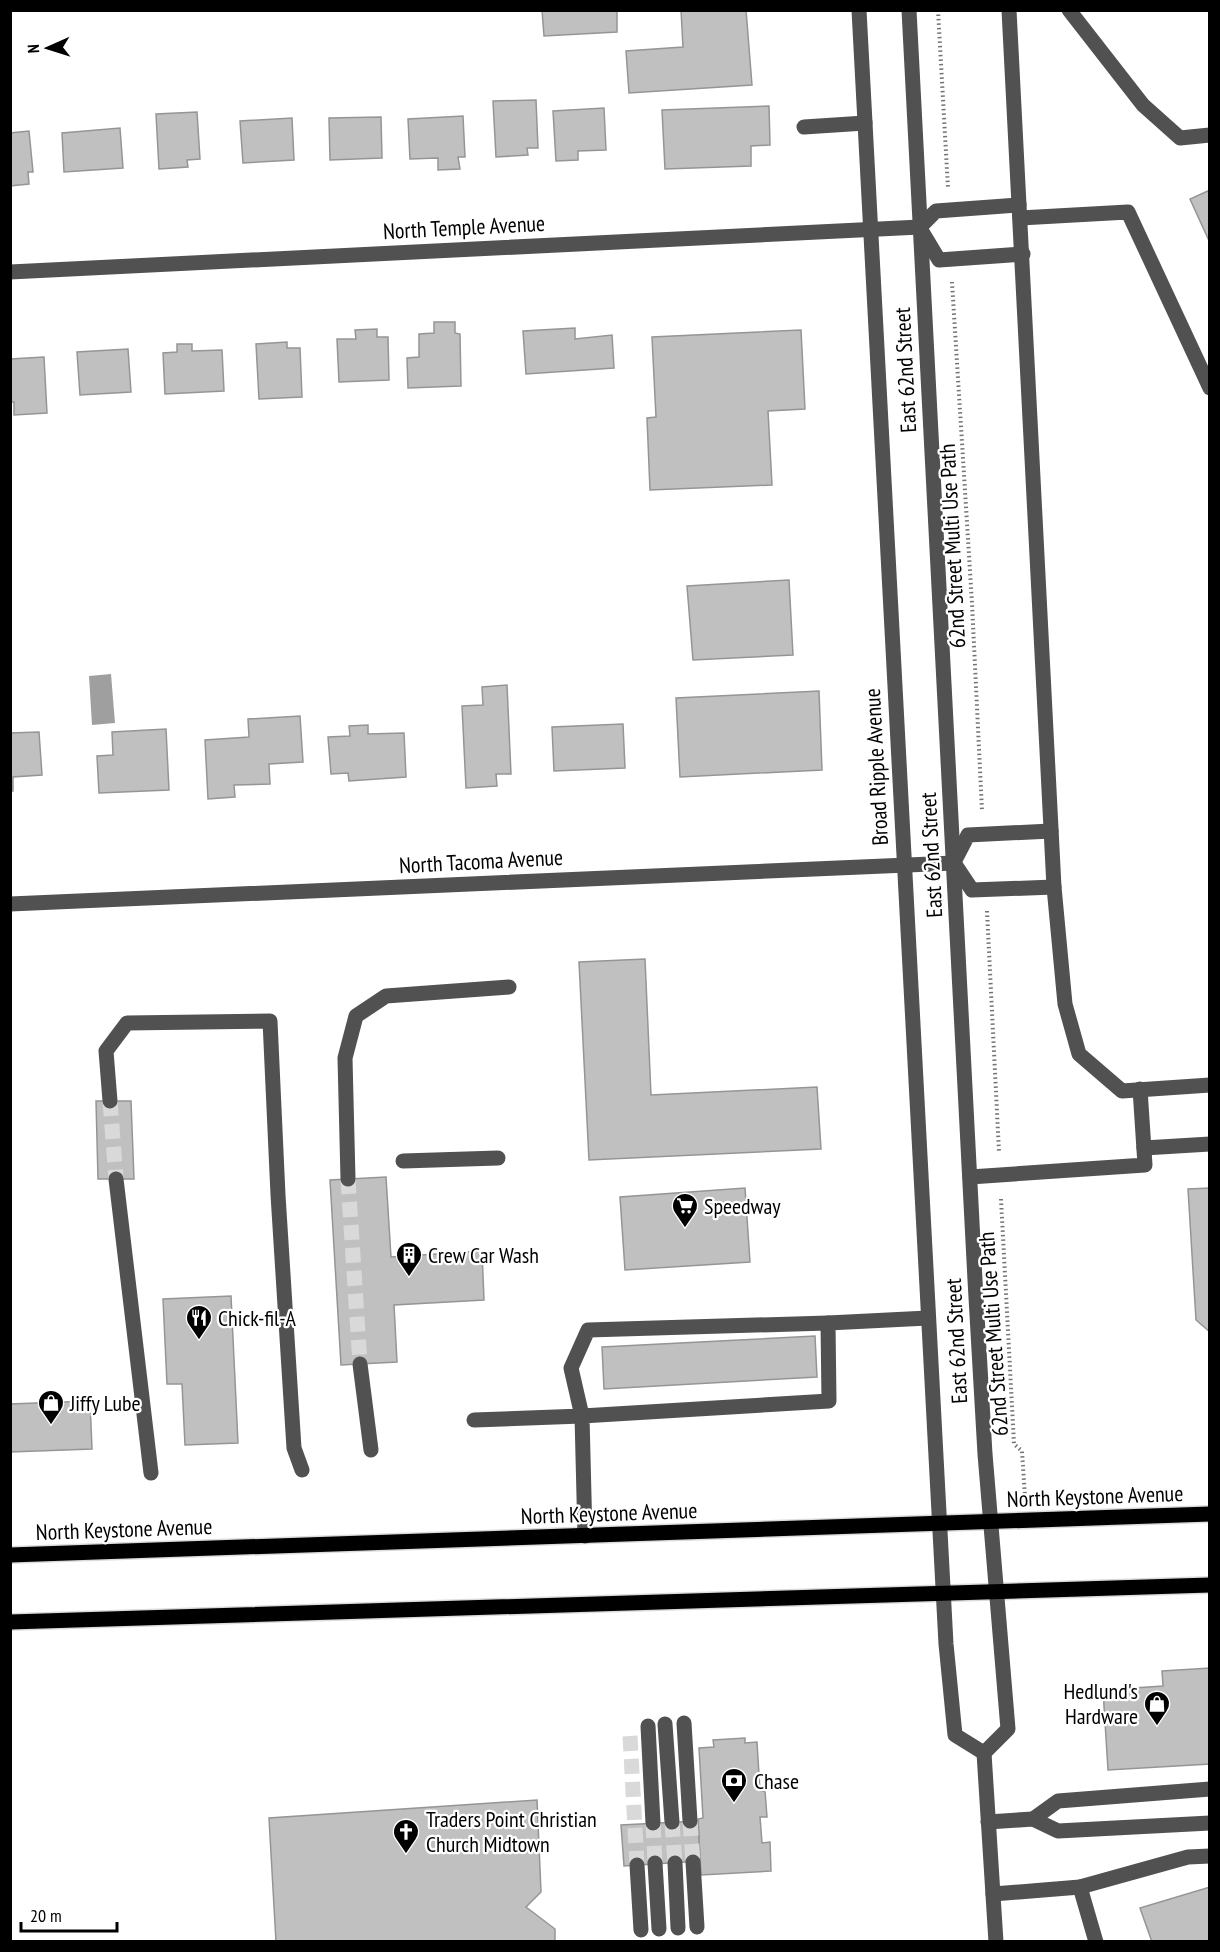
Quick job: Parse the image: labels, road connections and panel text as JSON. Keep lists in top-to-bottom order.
{
  "streets": {
    "main road": ["North Keystone Avenue"],
    "street": [
      "North Temple Avenue",
      "East 62nd Street",
      "Broad Ripple Avenue",
      "North Tacoma Avenue"
    ],
    "path": ["62nd Street Multi Use Path"]
  },
  "crossings": [
    ["North Temple Avenue", "East 62nd Street"],
    ["East 62nd Street", "Broad Ripple Avenue"],
    ["East 62nd Street", "North Tacoma Avenue"],
    ["East 62nd Street", "North Keystone Avenue"],
    ["62nd Street Multi Use Path", "North Keystone Avenue"],
    ["Broad Ripple Avenue", "North Tacoma Avenue"]
  ],
  "places": {
    "supermarket": ["Speedway"],
    "building": ["Crew Car Wash"],
    "restaurant": ["Chick-fil-A"],
    "shop": ["Jiffy Lube", "Hedlund's Hardware"],
    "bank": ["Chase"],
    "church": ["Traders Point Christian Church Midtown"]
  },
  "scale_bar": "20 m",
  "north": "left"
}
